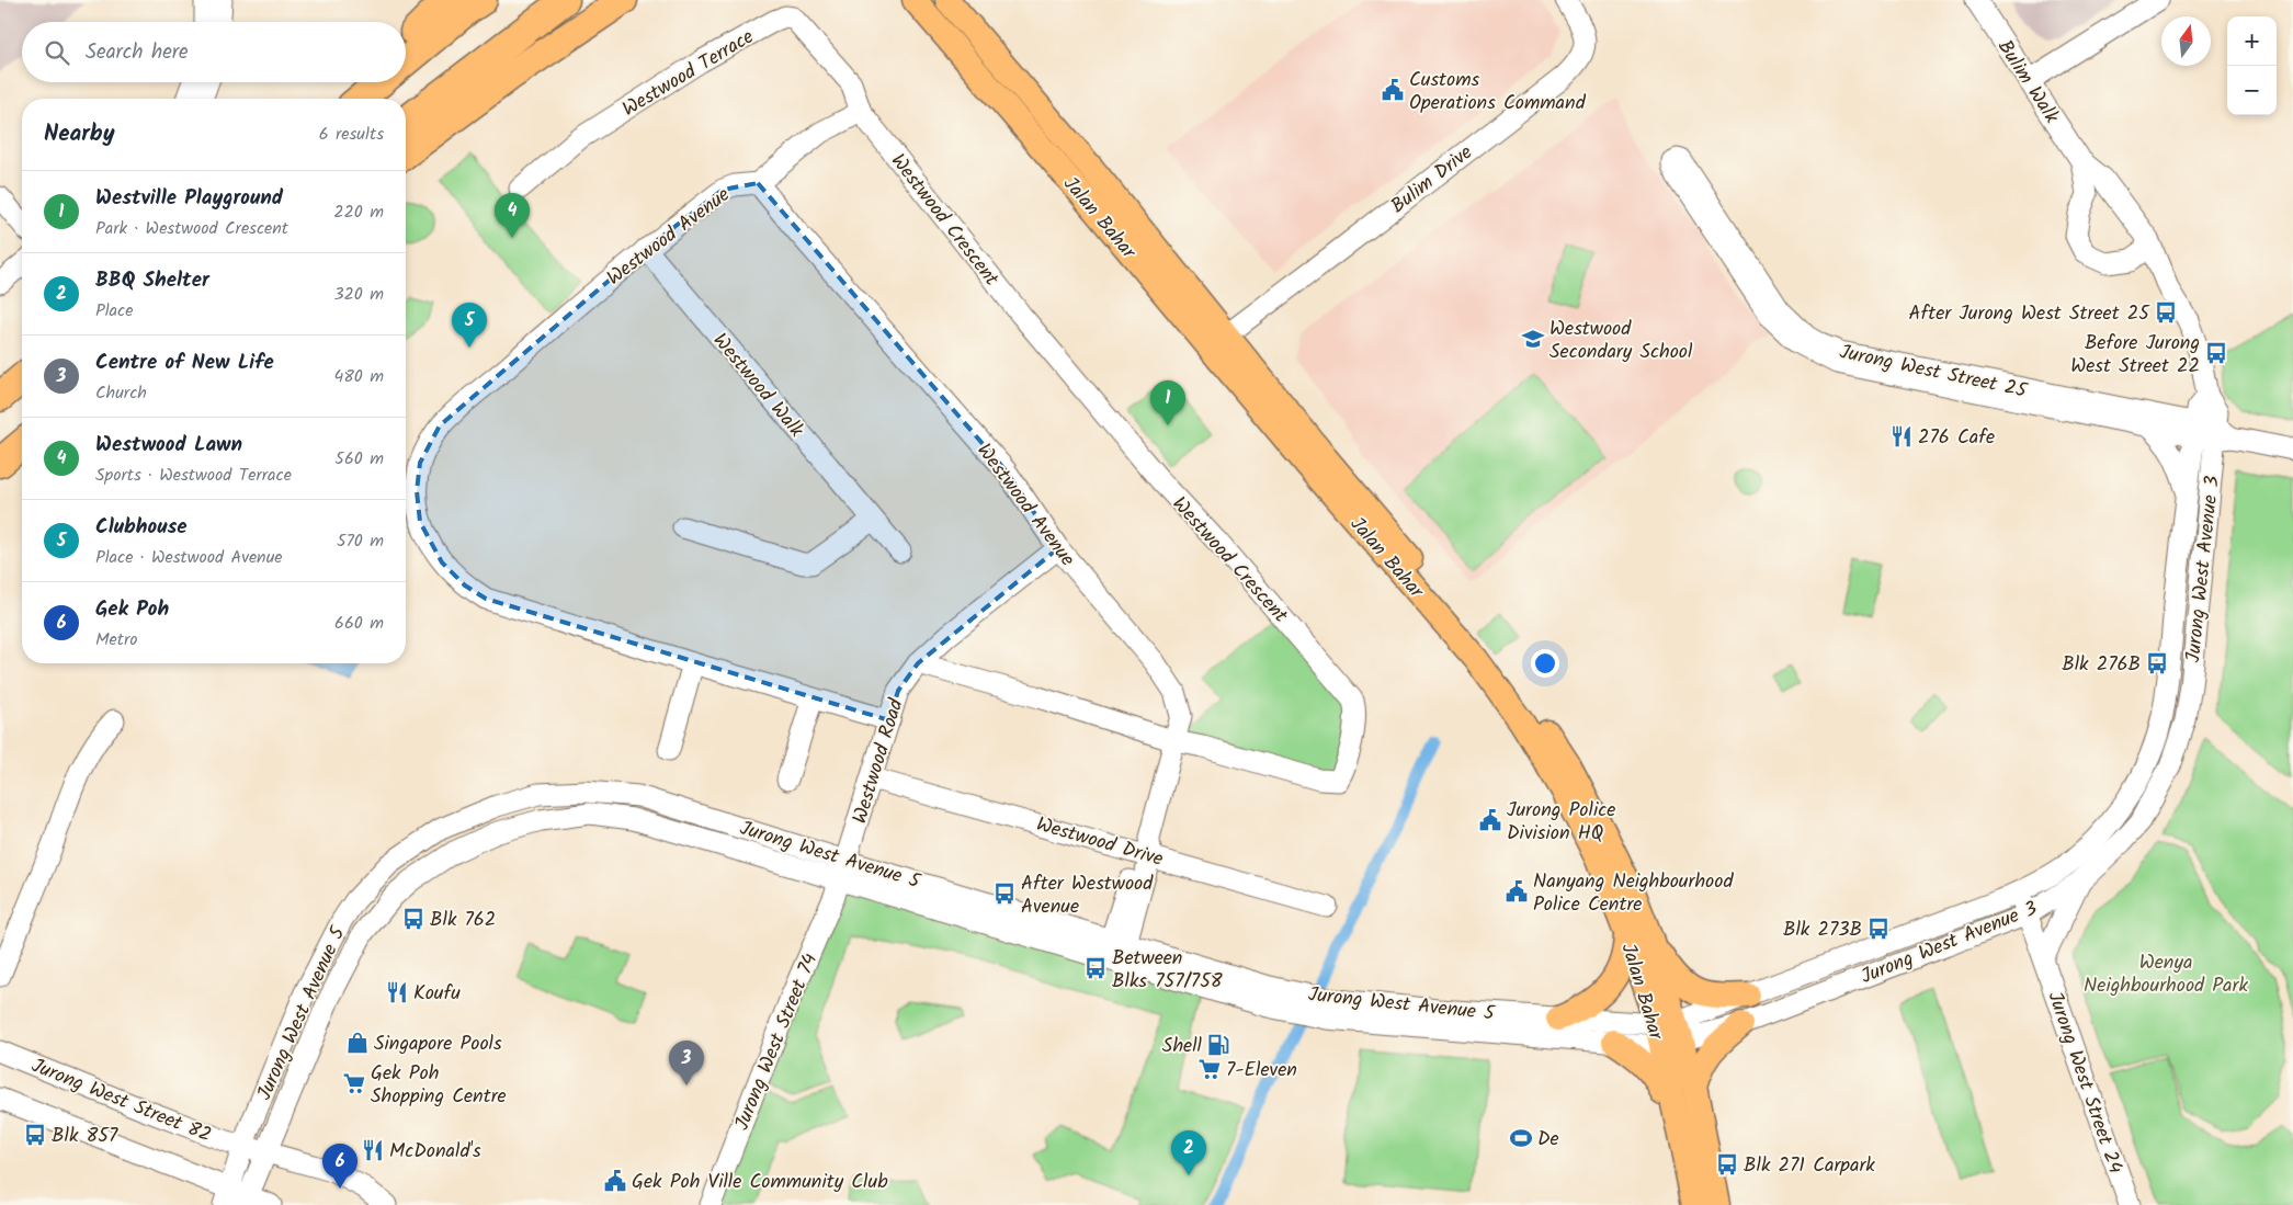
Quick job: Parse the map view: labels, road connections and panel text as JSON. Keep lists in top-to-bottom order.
{
  "streets": {
    "main road": ["Jalan Bahar"],
    "street": [
      "Westwood Terrace",
      "Bulim Walk",
      "Bulim Drive",
      "Westwood Crescent",
      "Westwood Avenue",
      "Jurong West Street 25",
      "Westwood Walk",
      "Jurong West Avenue 3",
      "Westwood Road",
      "Westwood Drive",
      "Jurong West Avenue 5",
      "Jurong West Street 74",
      "Jurong West Street 24",
      "Jurong West Street 82"
    ]
  },
  "crossings": [
    ["Westwood Terrace", "Westwood Crescent"],
    ["Bulim Walk", "Jurong West Street 25"],
    ["Bulim Walk", "Jurong West Avenue 3"],
    ["Bulim Drive", "Jalan Bahar"],
    ["Jalan Bahar", "Jurong West Avenue 3"],
    ["Jalan Bahar", "Jurong West Avenue 5"],
    ["Westwood Crescent", "Westwood Avenue"],
    ["Westwood Crescent", "Westwood Road"],
    ["Westwood Avenue", "Westwood Walk"],
    ["Westwood Avenue", "Westwood Road"],
    ["Westwood Avenue", "Westwood Drive"],
    ["Westwood Avenue", "Jurong West Avenue 5"],
    ["Jurong West Street 25", "Jurong West Avenue 3"],
    ["Jurong West Avenue 3", "Jurong West Avenue 5"],
    ["Jurong West Avenue 3", "Jurong West Street 24"],
    ["Westwood Road", "Westwood Drive"],
    ["Westwood Road", "Jurong West Avenue 5"],
    ["Westwood Road", "Jurong West Street 74"],
    ["Jurong West Avenue 5", "Jurong West Street 74"],
    ["Jurong West Avenue 5", "Jurong West Street 82"]
  ],
  "parks": ["Wenya Neighbourhood Park"],
  "places": {
    "public building": [
      "Customs Operations Command",
      "Jurong Police Division HQ",
      "Nanyang Neighbourhood Police Centre",
      "Gek Poh Ville Community Club"
    ],
    "bus stop": [
      "After Jurong West Street 25",
      "Before Jurong West Street 22",
      "Blk 276B",
      "After Westwood Avenue",
      "Blk 762",
      "Blk 273B",
      "Between Blks 757/758",
      "Blk 857",
      "Blk 271 Carpark"
    ],
    "school or university": ["Westwood Secondary School"],
    "restaurant": ["276 Cafe", "Koufu", "McDonald's"],
    "shop": ["Singapore Pools"],
    "fuel station": ["Shell"],
    "supermarket": ["7-Eleven", "Gek Poh Shopping Centre"],
    "sports": ["De"]
  },
  "north": "top",
  "page": {
    "map_buttons": ["+", "−"],
    "search": "Search here",
    "heading": ["Nearby", "6 results"],
    "list": [
      {
        "mark": "1",
        "name": "Westville Playground",
        "note": "Park · Westwood Crescent",
        "value": "220 m"
      },
      {
        "mark": "2",
        "name": "BBQ Shelter",
        "note": "Place",
        "value": "320 m"
      },
      {
        "mark": "3",
        "name": "Centre of New Life",
        "note": "Church",
        "value": "480 m"
      },
      {
        "mark": "4",
        "name": "Westwood Lawn",
        "note": "Sports · Westwood Terrace",
        "value": "560 m"
      },
      {
        "mark": "5",
        "name": "Clubhouse",
        "note": "Place · Westwood Avenue",
        "value": "570 m"
      },
      {
        "mark": "6",
        "name": "Gek Poh",
        "note": "Metro",
        "value": "660 m"
      }
    ],
    "pins": [
      "4",
      "5",
      "1",
      "3",
      "2",
      "6"
    ]
  }
}
